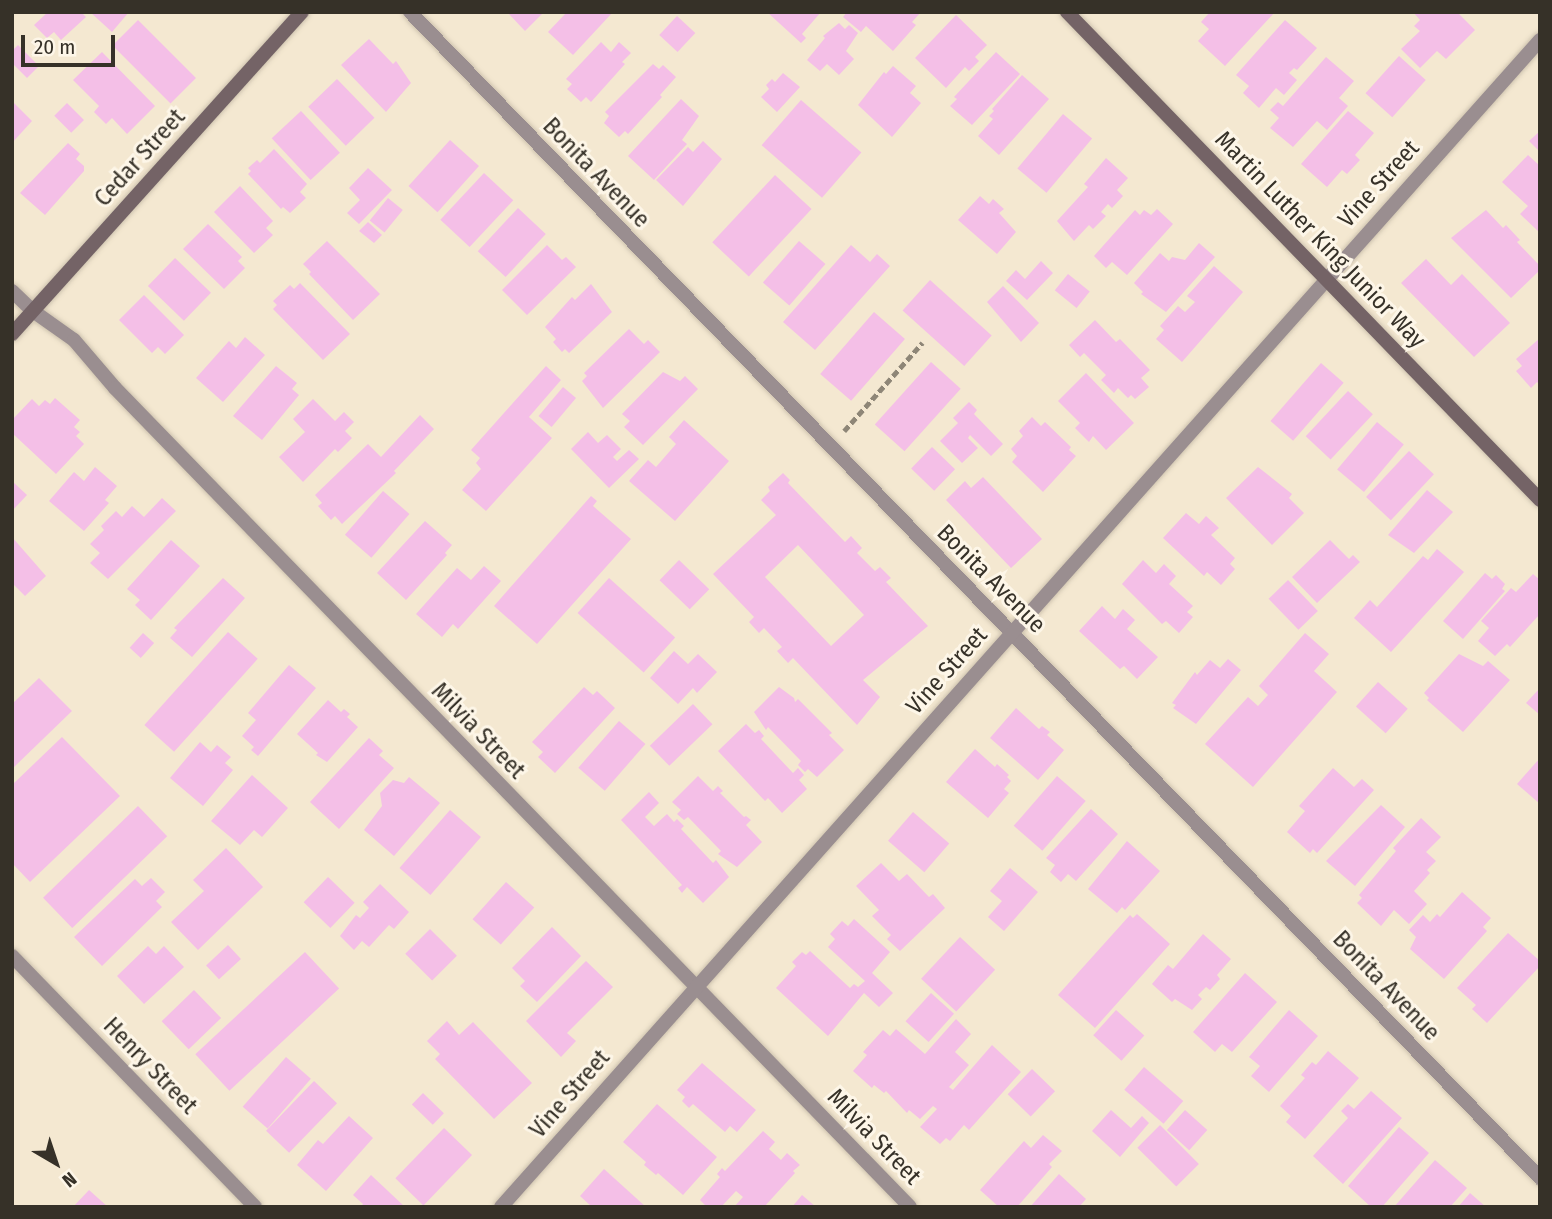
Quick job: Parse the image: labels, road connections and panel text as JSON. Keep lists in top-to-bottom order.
{
  "streets": {
    "street": [
      "Cedar Street",
      "Bonita Avenue",
      "Vine Street",
      "Martin Luther King Junior Way",
      "Milvia Street",
      "Henry Street"
    ]
  },
  "crossings": [
    ["Cedar Street", "Milvia Street"],
    ["Bonita Avenue", "Vine Street"],
    ["Vine Street", "Martin Luther King Junior Way"],
    ["Vine Street", "Milvia Street"]
  ],
  "scale_bar": "20 m",
  "north": "bottom right"
}
